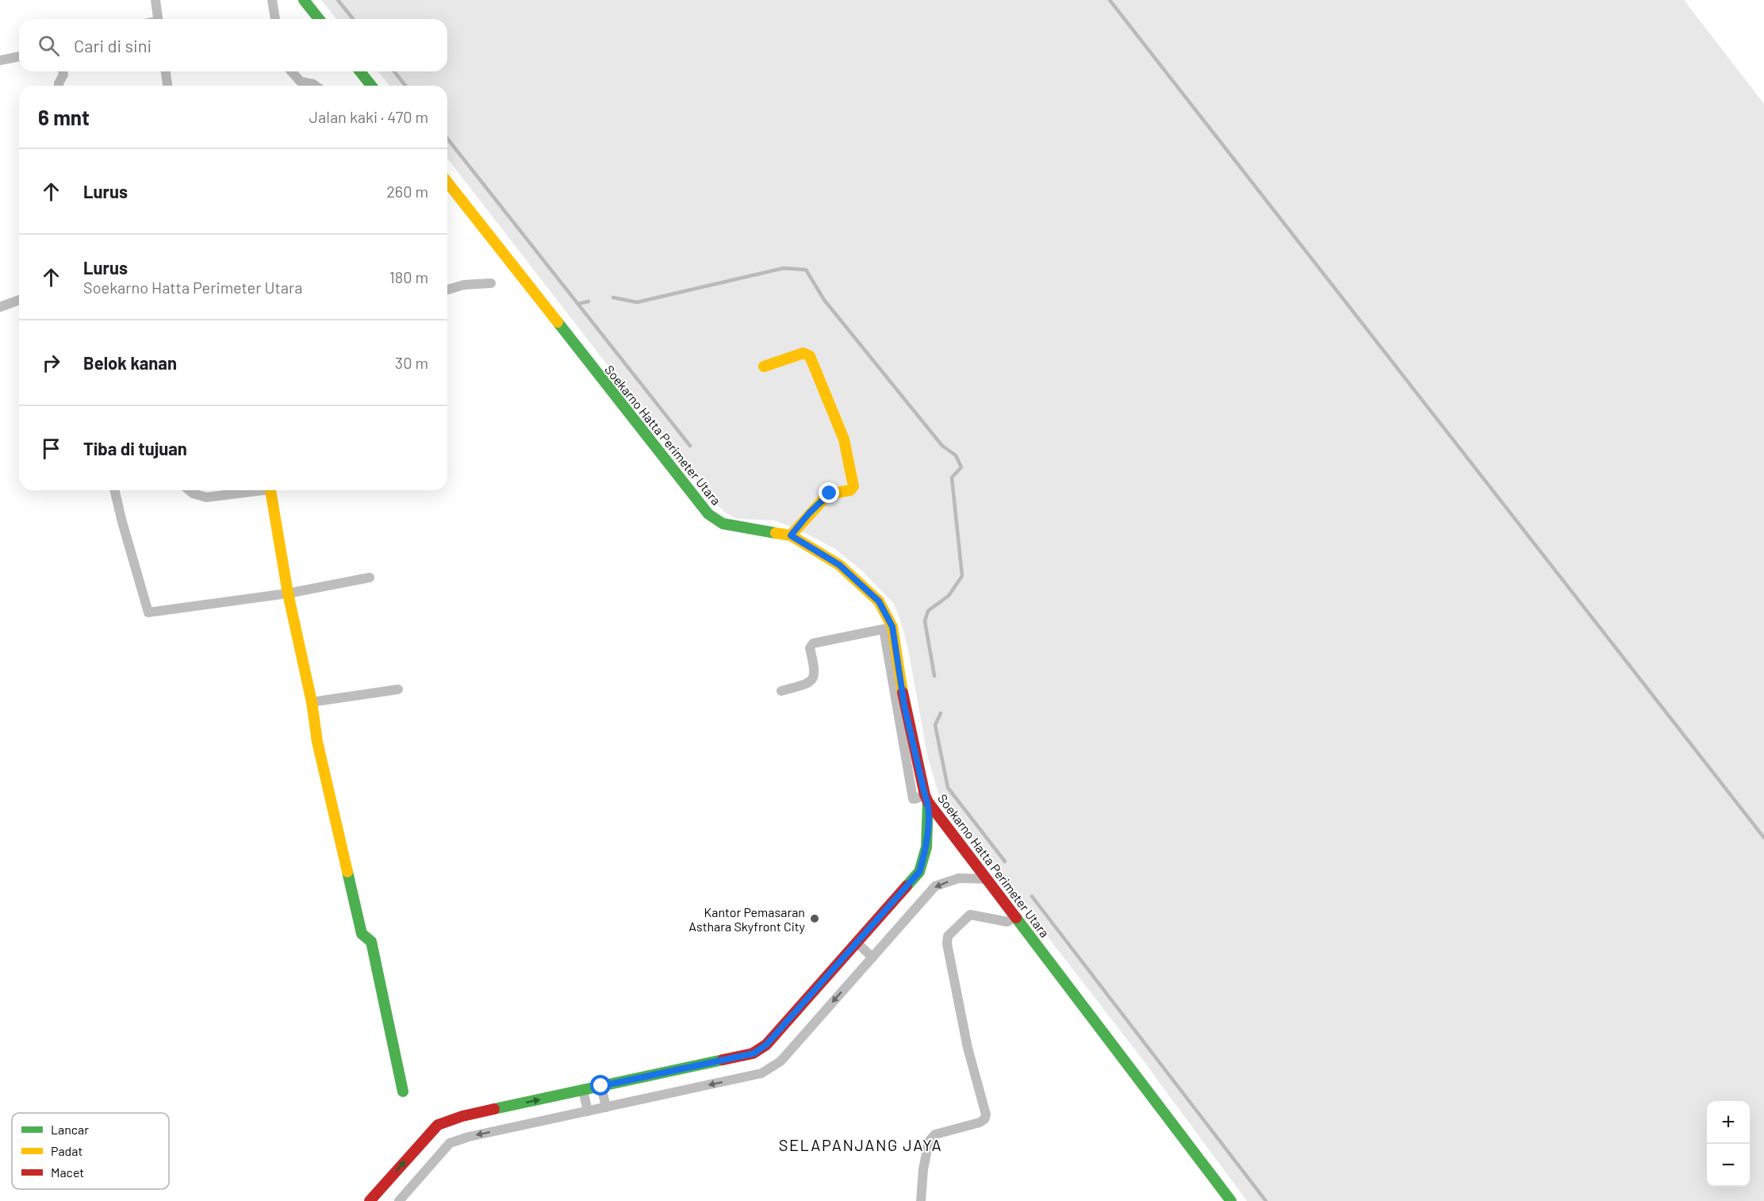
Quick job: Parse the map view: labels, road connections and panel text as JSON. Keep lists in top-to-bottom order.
{
  "streets": {
    "street": ["Soekarno Hatta Perimeter Utara"]
  },
  "districts": ["SELAPANJANG JAYA"],
  "places": ["Kantor Pemasaran Asthara Skyfront City"],
  "legend": ["Lancar", "Padat", "Macet"],
  "page": {
    "search": "Cari di sini",
    "heading": ["6 mnt", "Jalan kaki · 470 m"],
    "list": [
      ["Lurus", "260 m"],
      ["Lurus", "Soekarno Hatta Perimeter Utara", "180 m"],
      ["Belok kanan", "30 m"],
      "Tiba di tujuan"
    ],
    "map_buttons": ["+", "−"]
  }
}
